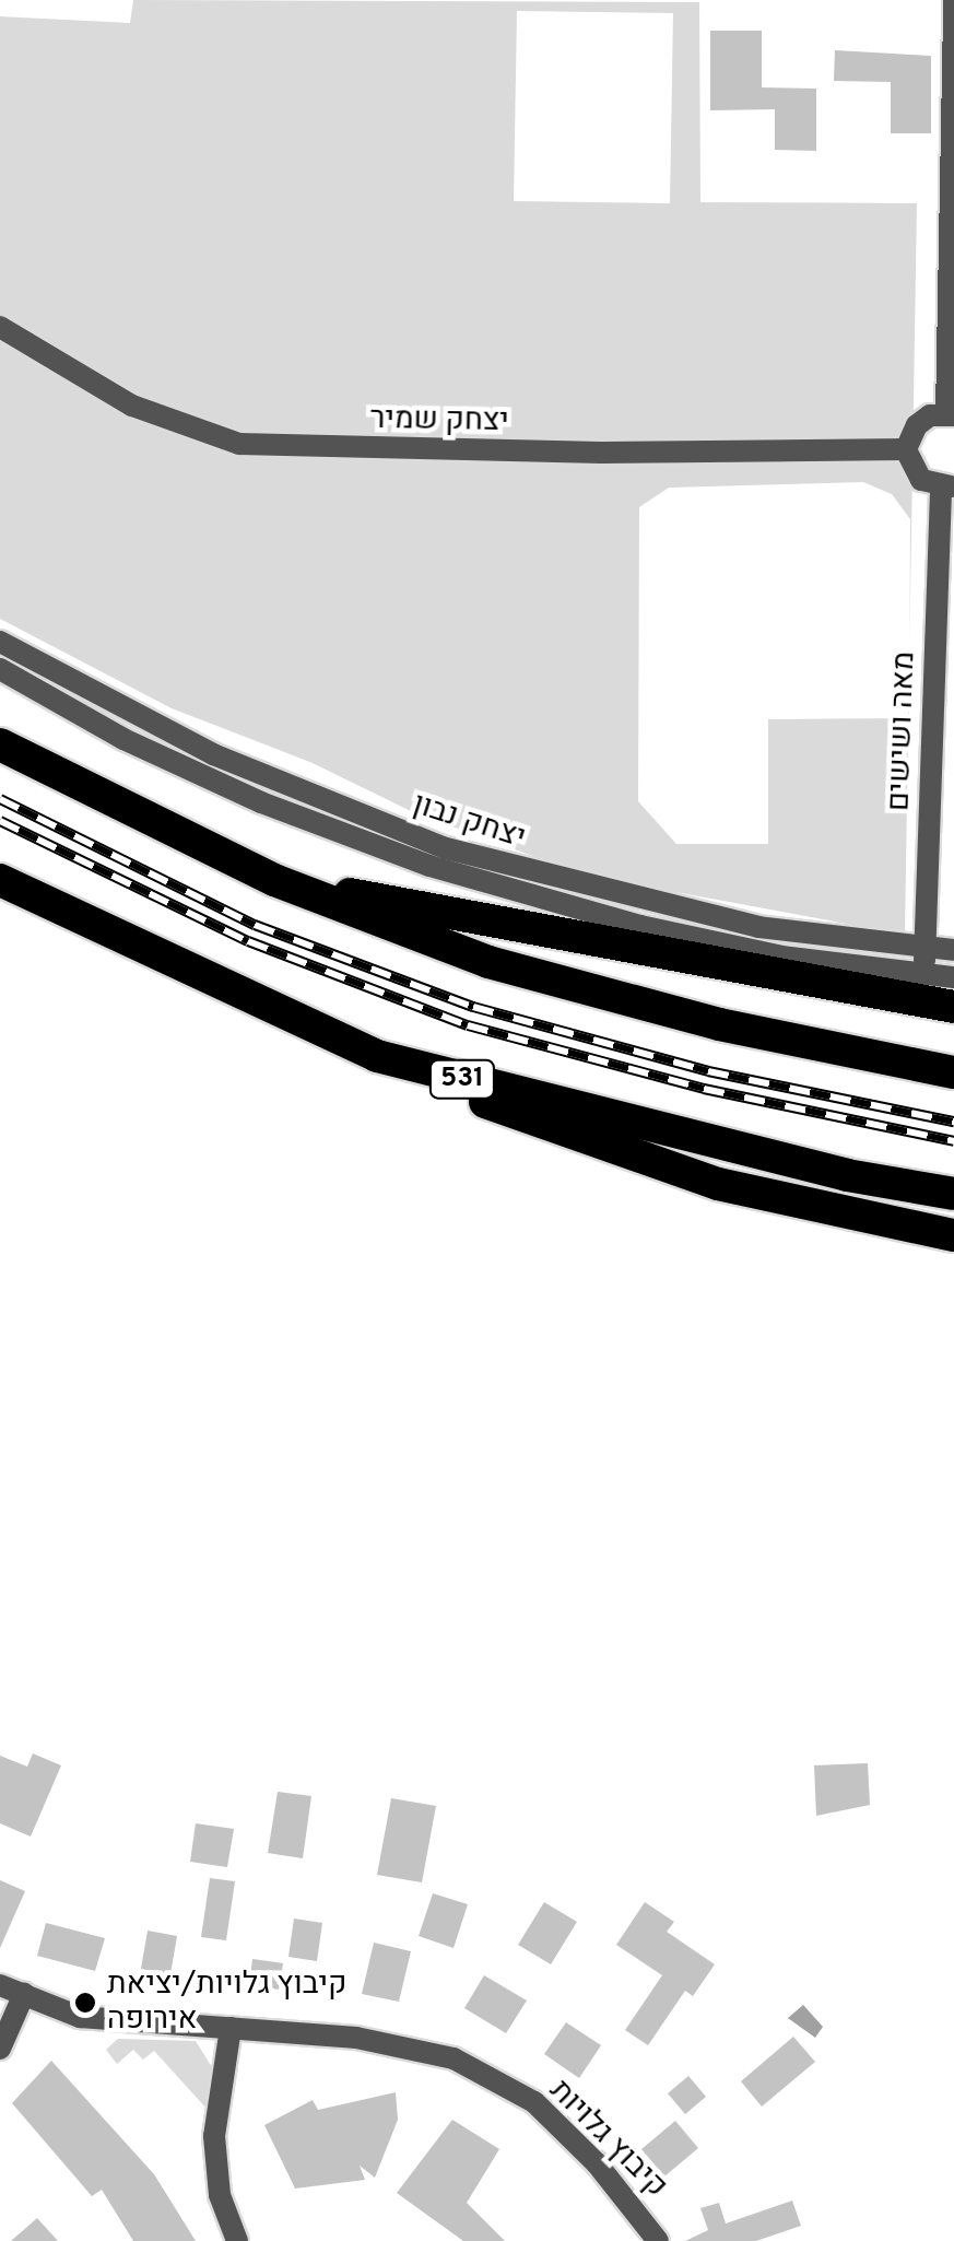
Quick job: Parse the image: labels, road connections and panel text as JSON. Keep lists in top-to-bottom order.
{
  "streets": {
    "highway": ["531"],
    "street": [
      "יצחק שמיר",
      "מאה ושישים",
      "יצחק נבון",
      "קיבוץ גלויות"
    ]
  },
  "crossings": [
    ["מאה ושישים", "יצחק נבון"]
  ],
  "places": ["קיבוץ גלויות/יציאת אירופה"]
}
